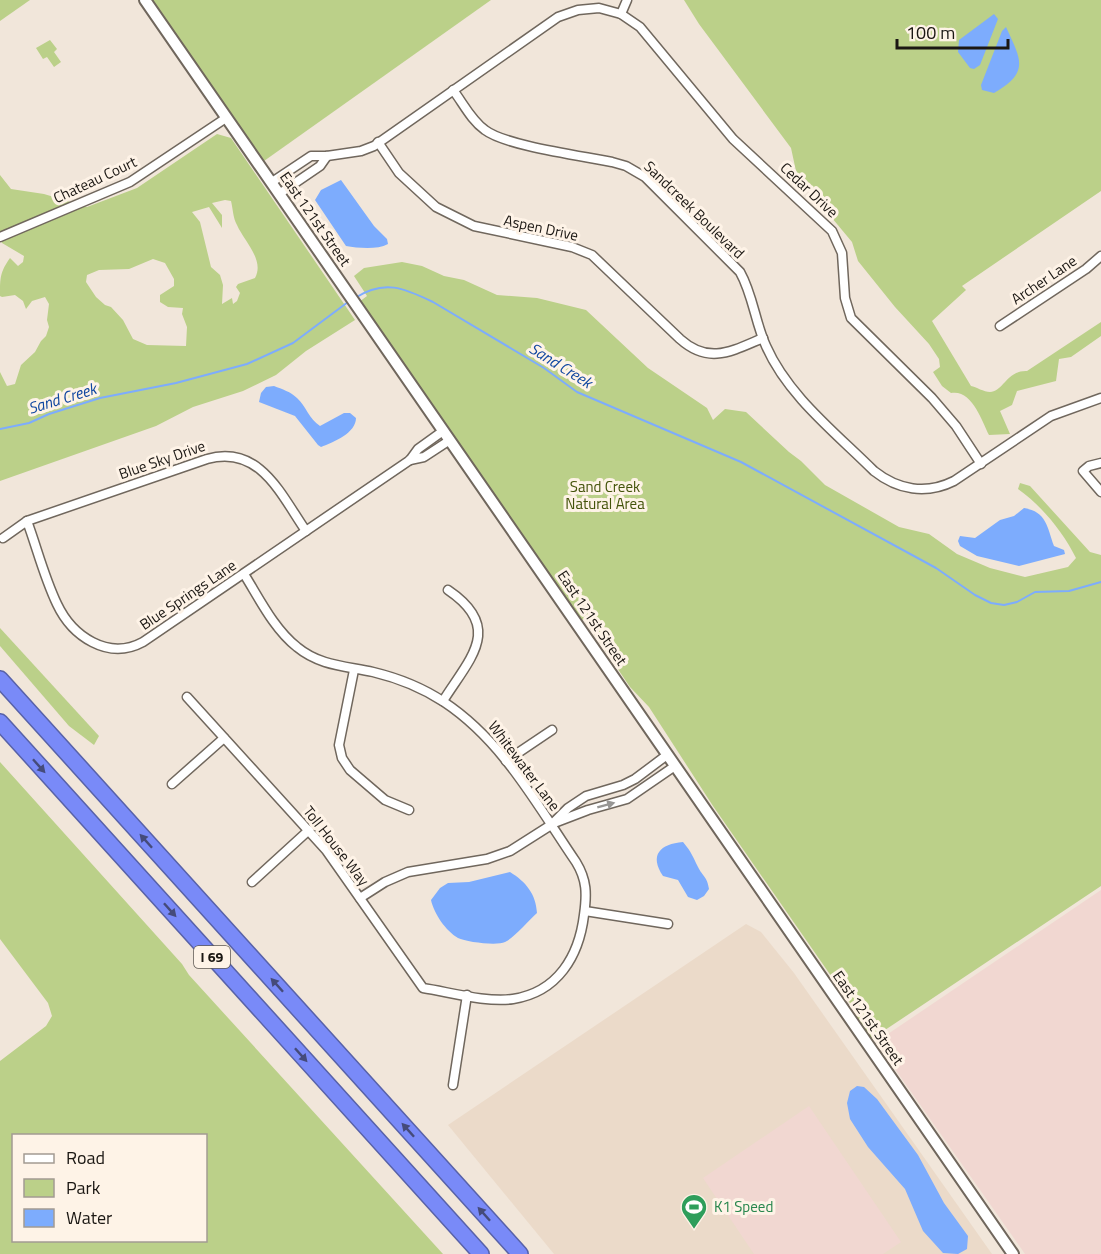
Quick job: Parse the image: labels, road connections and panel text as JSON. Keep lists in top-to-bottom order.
{
  "streets": {
    "highway": ["I 69"],
    "street": [
      "Chateau Court",
      "Cedar Drive",
      "Sandcreek Boulevard",
      "East 121st Street",
      "Aspen Drive",
      "Archer Lane",
      "Blue Sky Drive",
      "Blue Springs Lane",
      "Whitewater Lane",
      "Toll House Way"
    ]
  },
  "crossings": [
    ["Chateau Court", "East 121st Street"],
    ["Cedar Drive", "Sandcreek Boulevard"],
    ["Cedar Drive", "East 121st Street"],
    ["Cedar Drive", "Aspen Drive"],
    ["Sandcreek Boulevard", "Aspen Drive"],
    ["East 121st Street", "Blue Springs Lane"],
    ["Blue Sky Drive", "Blue Springs Lane"],
    ["Blue Springs Lane", "Whitewater Lane"],
    ["Whitewater Lane", "Toll House Way"]
  ],
  "water": ["Sand Creek"],
  "parks": ["Sand Creek Natural Area"],
  "places": {
    "sports": ["K1 Speed"]
  },
  "legend": ["Road", "Park", "Water"],
  "scale_bar": "100 m"
}
